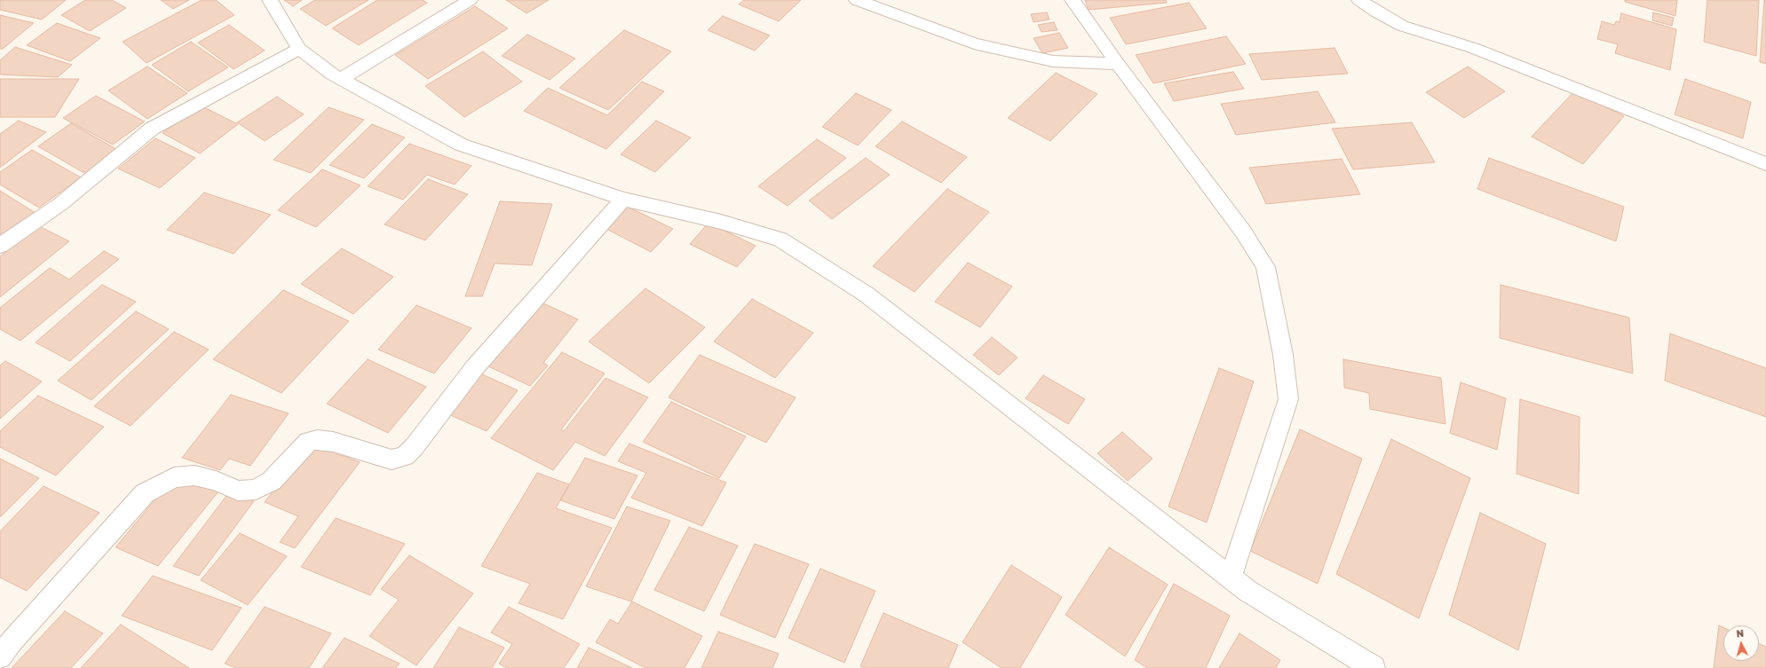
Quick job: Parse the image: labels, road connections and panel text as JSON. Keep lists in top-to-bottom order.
{
  "north": "top"
}
